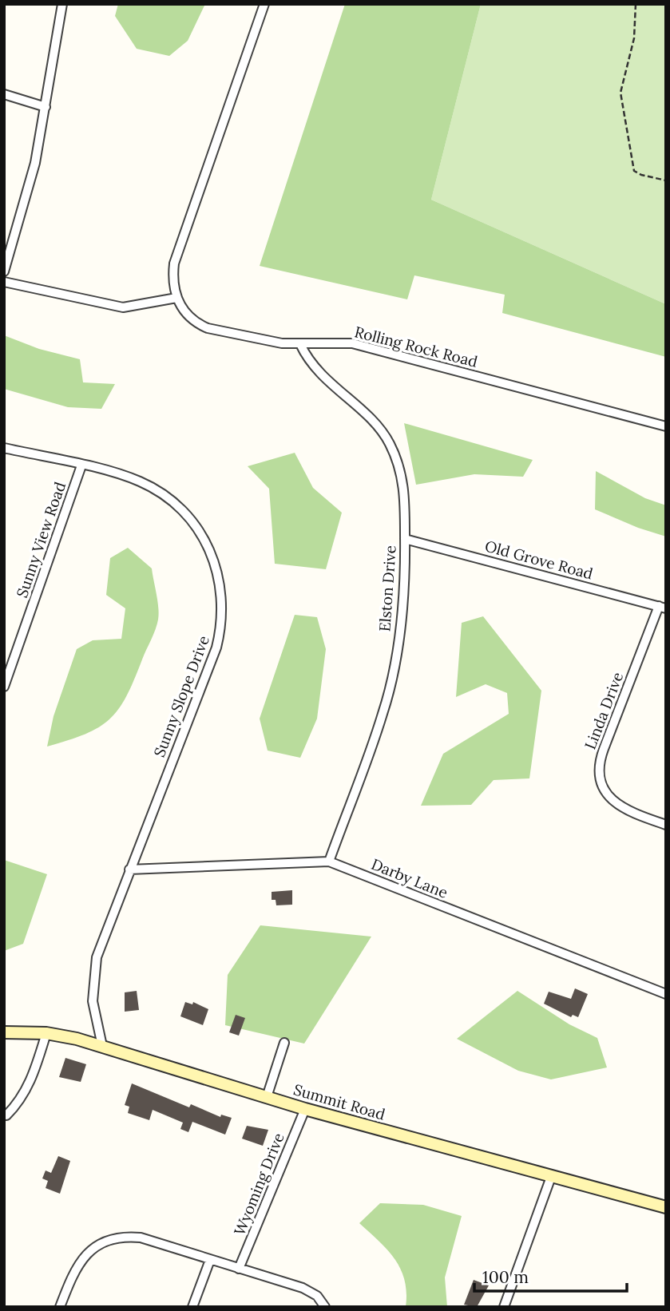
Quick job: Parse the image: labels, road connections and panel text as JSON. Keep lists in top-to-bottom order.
{
  "streets": {
    "main road": ["Summit Road"],
    "street": [
      "Rolling Rock Road",
      "Sunny View Road",
      "Old Grove Road",
      "Elston Drive",
      "Sunny Slope Drive",
      "Linda Drive",
      "Darby Lane",
      "Wyoming Drive"
    ]
  },
  "crossings": [
    ["Rolling Rock Road", "Elston Drive"],
    ["Sunny View Road", "Sunny Slope Drive"],
    ["Old Grove Road", "Elston Drive"],
    ["Old Grove Road", "Linda Drive"],
    ["Elston Drive", "Darby Lane"],
    ["Sunny Slope Drive", "Darby Lane"],
    ["Sunny Slope Drive", "Summit Road"],
    ["Summit Road", "Wyoming Drive"]
  ],
  "scale_bar": "100 m"
}
